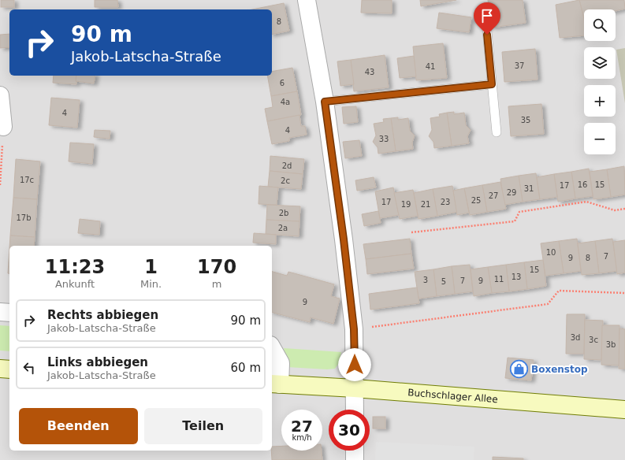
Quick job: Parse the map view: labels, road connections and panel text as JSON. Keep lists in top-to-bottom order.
{
  "streets": {
    "main road": ["Buchschlager Allee"]
  },
  "places": {
    "shop": ["Boxenstop"]
  },
  "house_numbers": [
    "8",
    "37",
    "41",
    "43",
    "6",
    "4a",
    "4",
    "35",
    "4",
    "33",
    "2d",
    "17c",
    "2c",
    "16",
    "15",
    "17",
    "31",
    "29",
    "27",
    "25",
    "17",
    "23",
    "19",
    "21",
    "2b",
    "17b",
    "2a",
    "10",
    "7",
    "9",
    "8",
    "15",
    "13",
    "11",
    "3",
    "7",
    "9",
    "5",
    "9",
    "3d",
    "3c",
    "3b"
  ],
  "page": {
    "map_buttons": ["+", "−"],
    "turn": ["90 m", "Jakob-Latscha-Straße"],
    "eta": [
      "11:23",
      "Ankunft",
      "1",
      "Min.",
      "170",
      "m"
    ],
    "list": [
      {
        "name": "Rechts abbiegen",
        "note": "Jakob-Latscha-Straße",
        "value": "90 m"
      },
      {
        "name": "Links abbiegen",
        "note": "Jakob-Latscha-Straße",
        "value": "60 m"
      }
    ],
    "buttons": ["Beenden", "Teilen"],
    "speed": "27 km/h",
    "limit": "30"
  }
}
